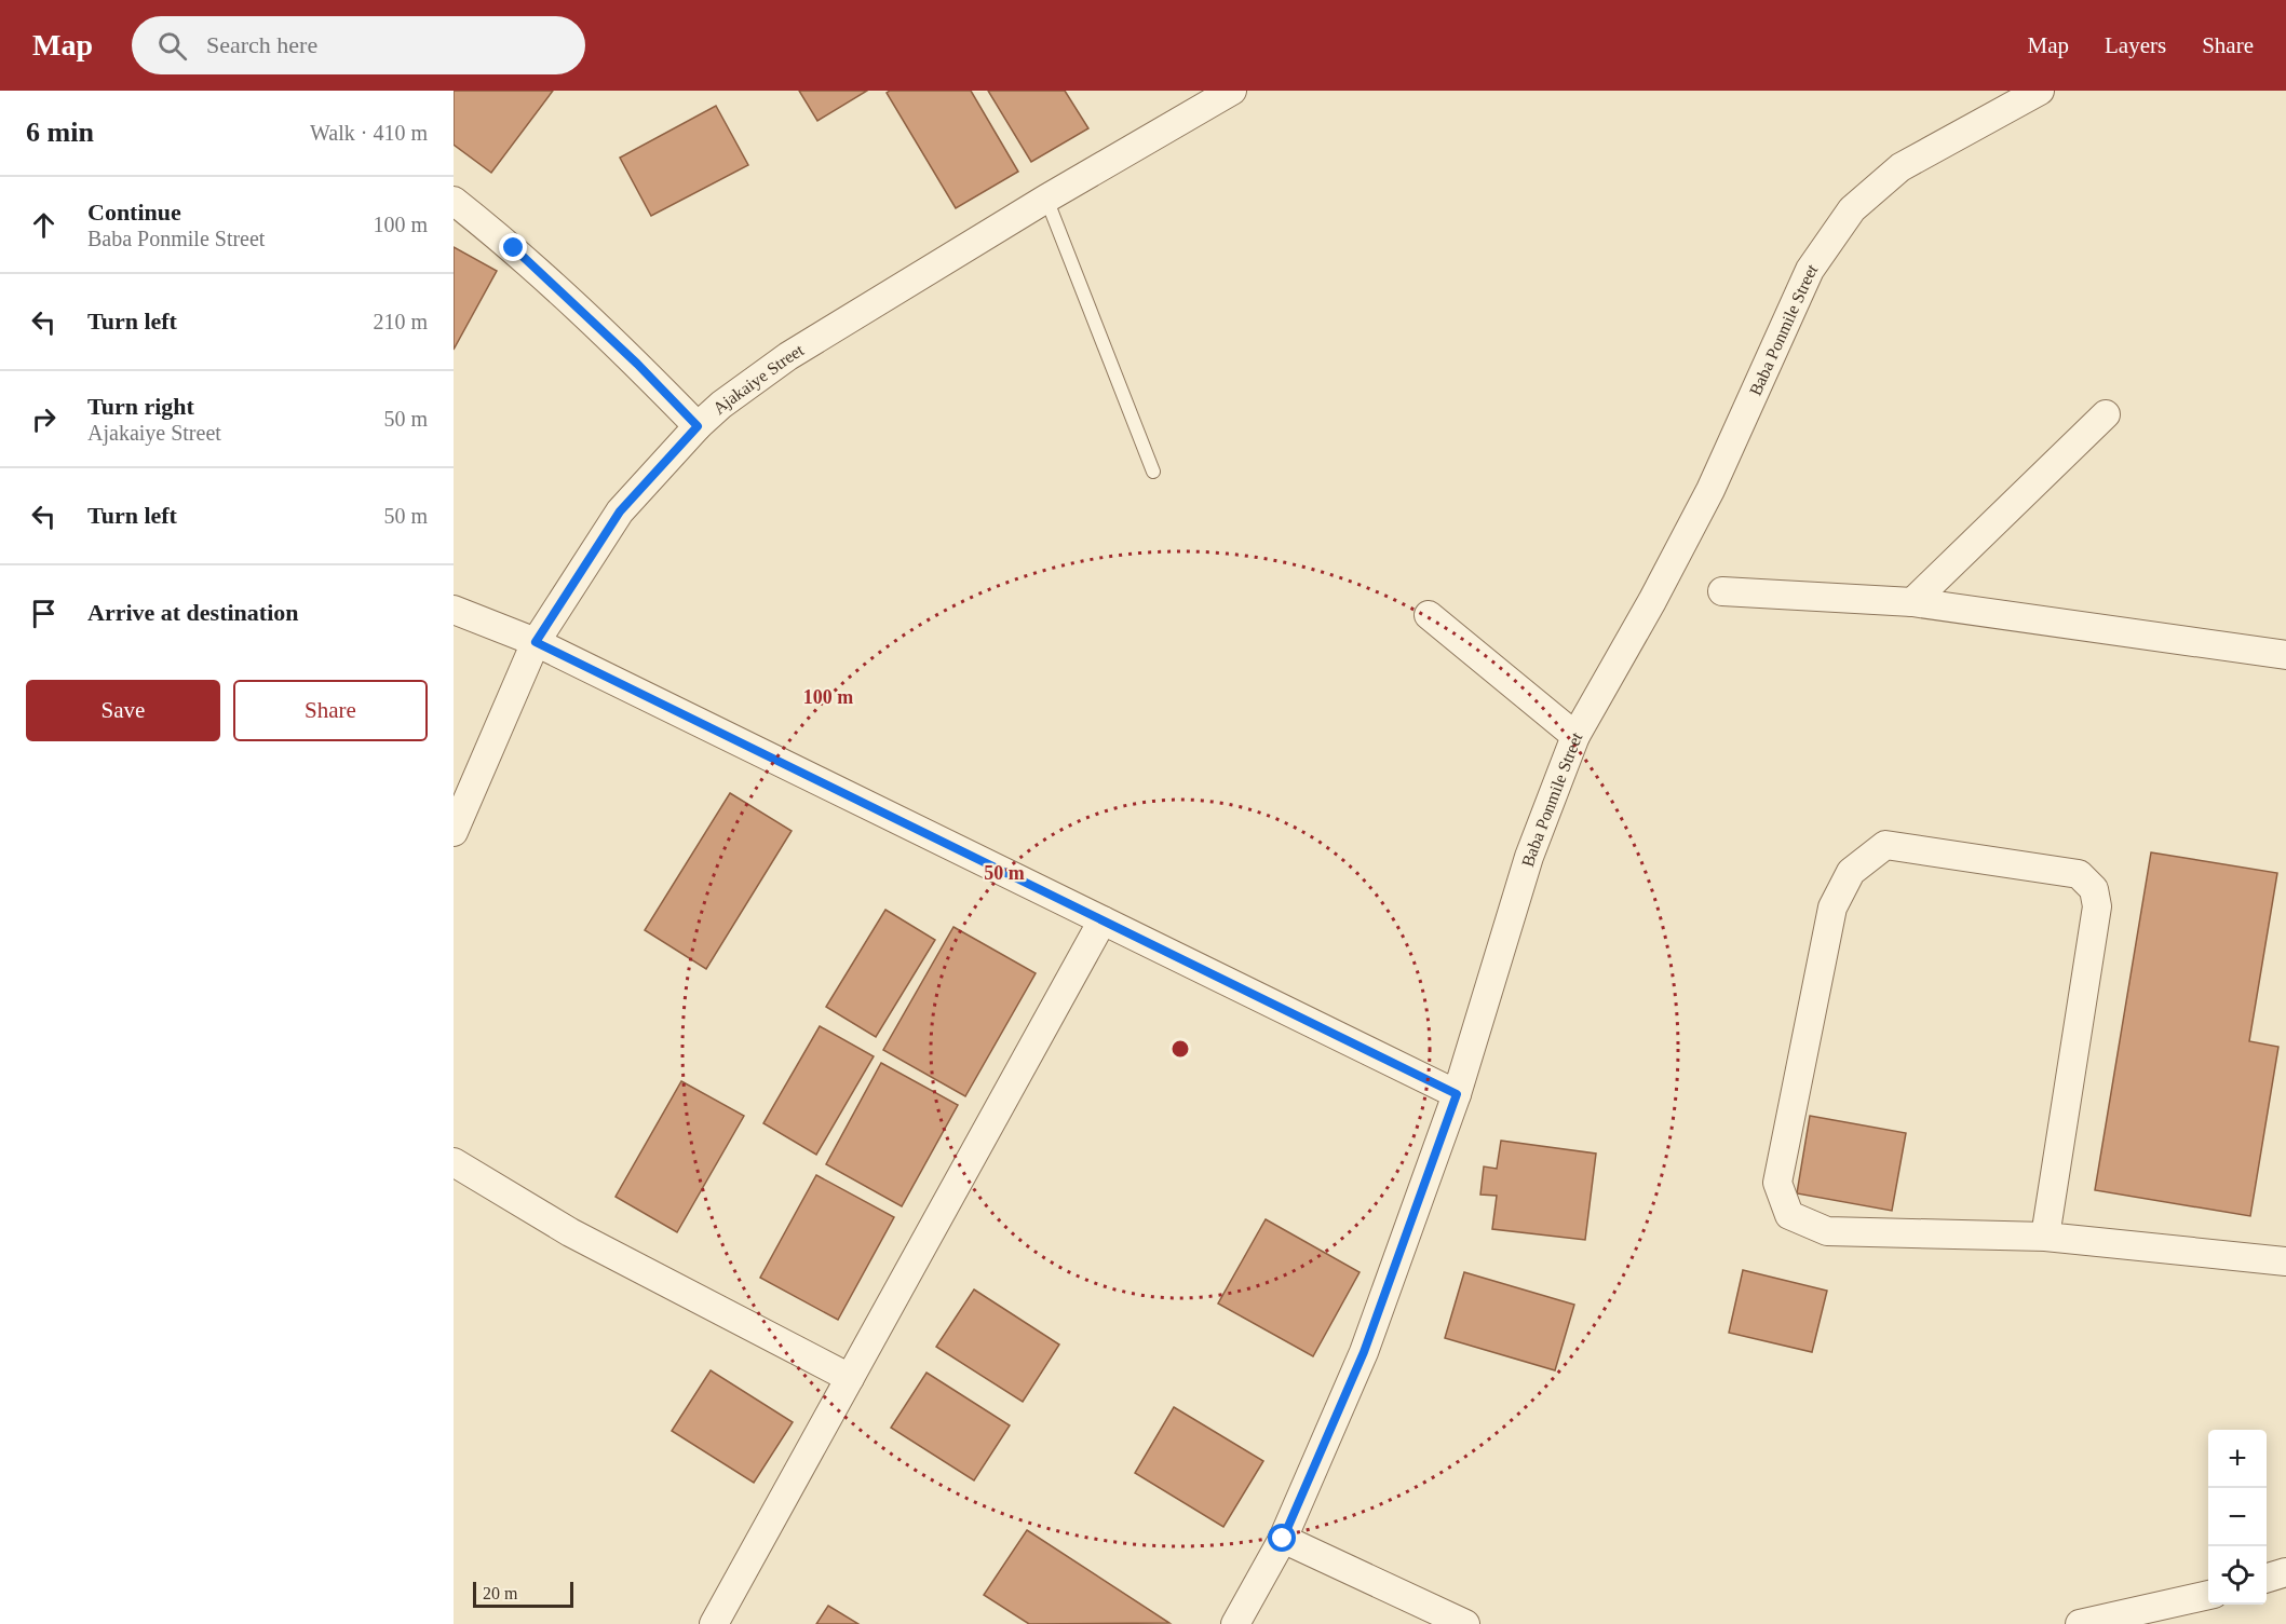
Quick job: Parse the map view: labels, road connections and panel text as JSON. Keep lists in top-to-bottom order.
{
  "streets": {
    "street": ["Baba Ponmile Street", "Ajakaiye Street"]
  },
  "scale_bar": "20 m",
  "page": {
    "header": "Map",
    "search": "Search here",
    "nav": ["Map", "Layers", "Share"],
    "heading": ["6 min", "Walk · 410 m"],
    "list": [
      ["Continue", "Baba Ponmile Street", "100 m"],
      ["Turn left", "210 m"],
      ["Turn right", "Ajakaiye Street", "50 m"],
      ["Turn left", "50 m"],
      "Arrive at destination"
    ],
    "buttons": ["Save", "Share"],
    "map_buttons": ["+", "−"],
    "scale": "20 m"
  },
  "rings": ["100 m", "50 m"]
}
